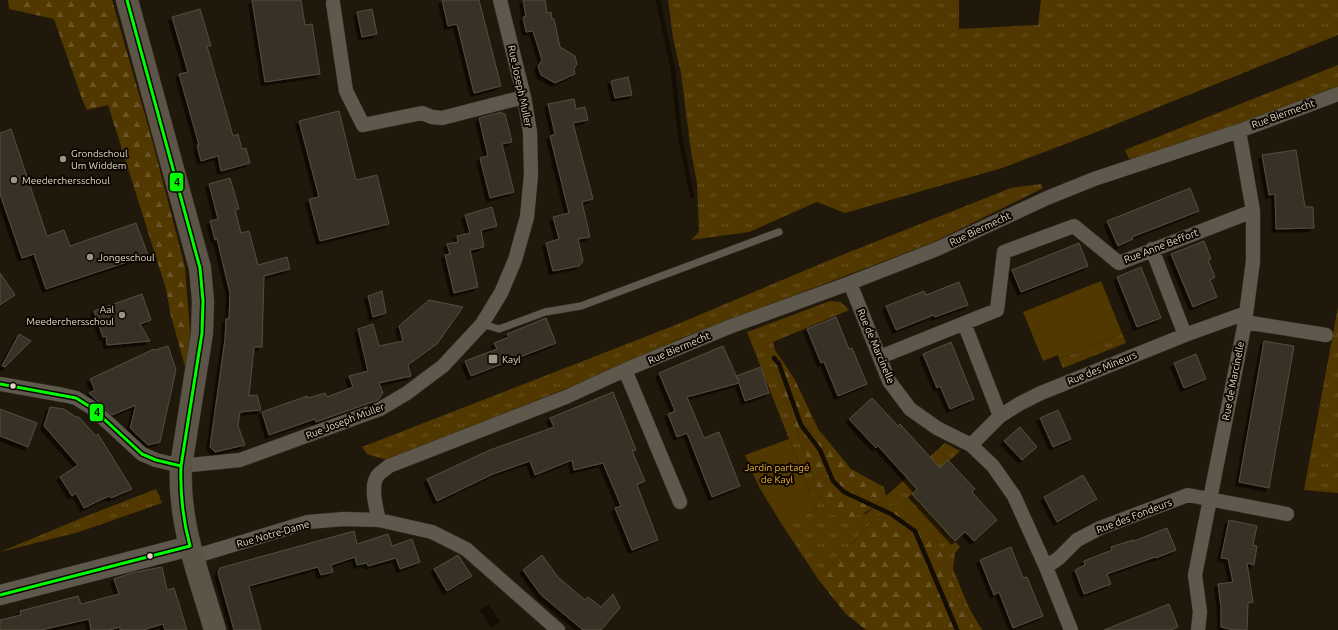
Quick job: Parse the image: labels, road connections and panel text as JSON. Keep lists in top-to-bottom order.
{
  "streets": {
    "street": [
      "Rue Joseph Muller",
      "Rue Biermecht",
      "Rue Anne Beffort",
      "Rue de Marcinelle",
      "Rue des Mineurs",
      "Rue des Fondeurs",
      "Rue Notre-Dame"
    ]
  },
  "crossings": [
    ["Rue Biermecht", "Rue de Marcinelle"],
    ["Rue Biermecht", "Rue Notre-Dame"],
    ["Rue Anne Beffort", "Rue de Marcinelle"],
    ["Rue de Marcinelle", "Rue des Mineurs"],
    ["Rue de Marcinelle", "Rue des Fondeurs"]
  ],
  "parks": ["Jardin partagé de Kayl"],
  "places": {
    "other": [
      "Grondschoul Um Widdem",
      "Meederchersschoul",
      "Jongeschoul",
      "Aal Meederchersschoul"
    ],
    "transit": ["Kayl"]
  },
  "lines": ["transit line 4"]
}
